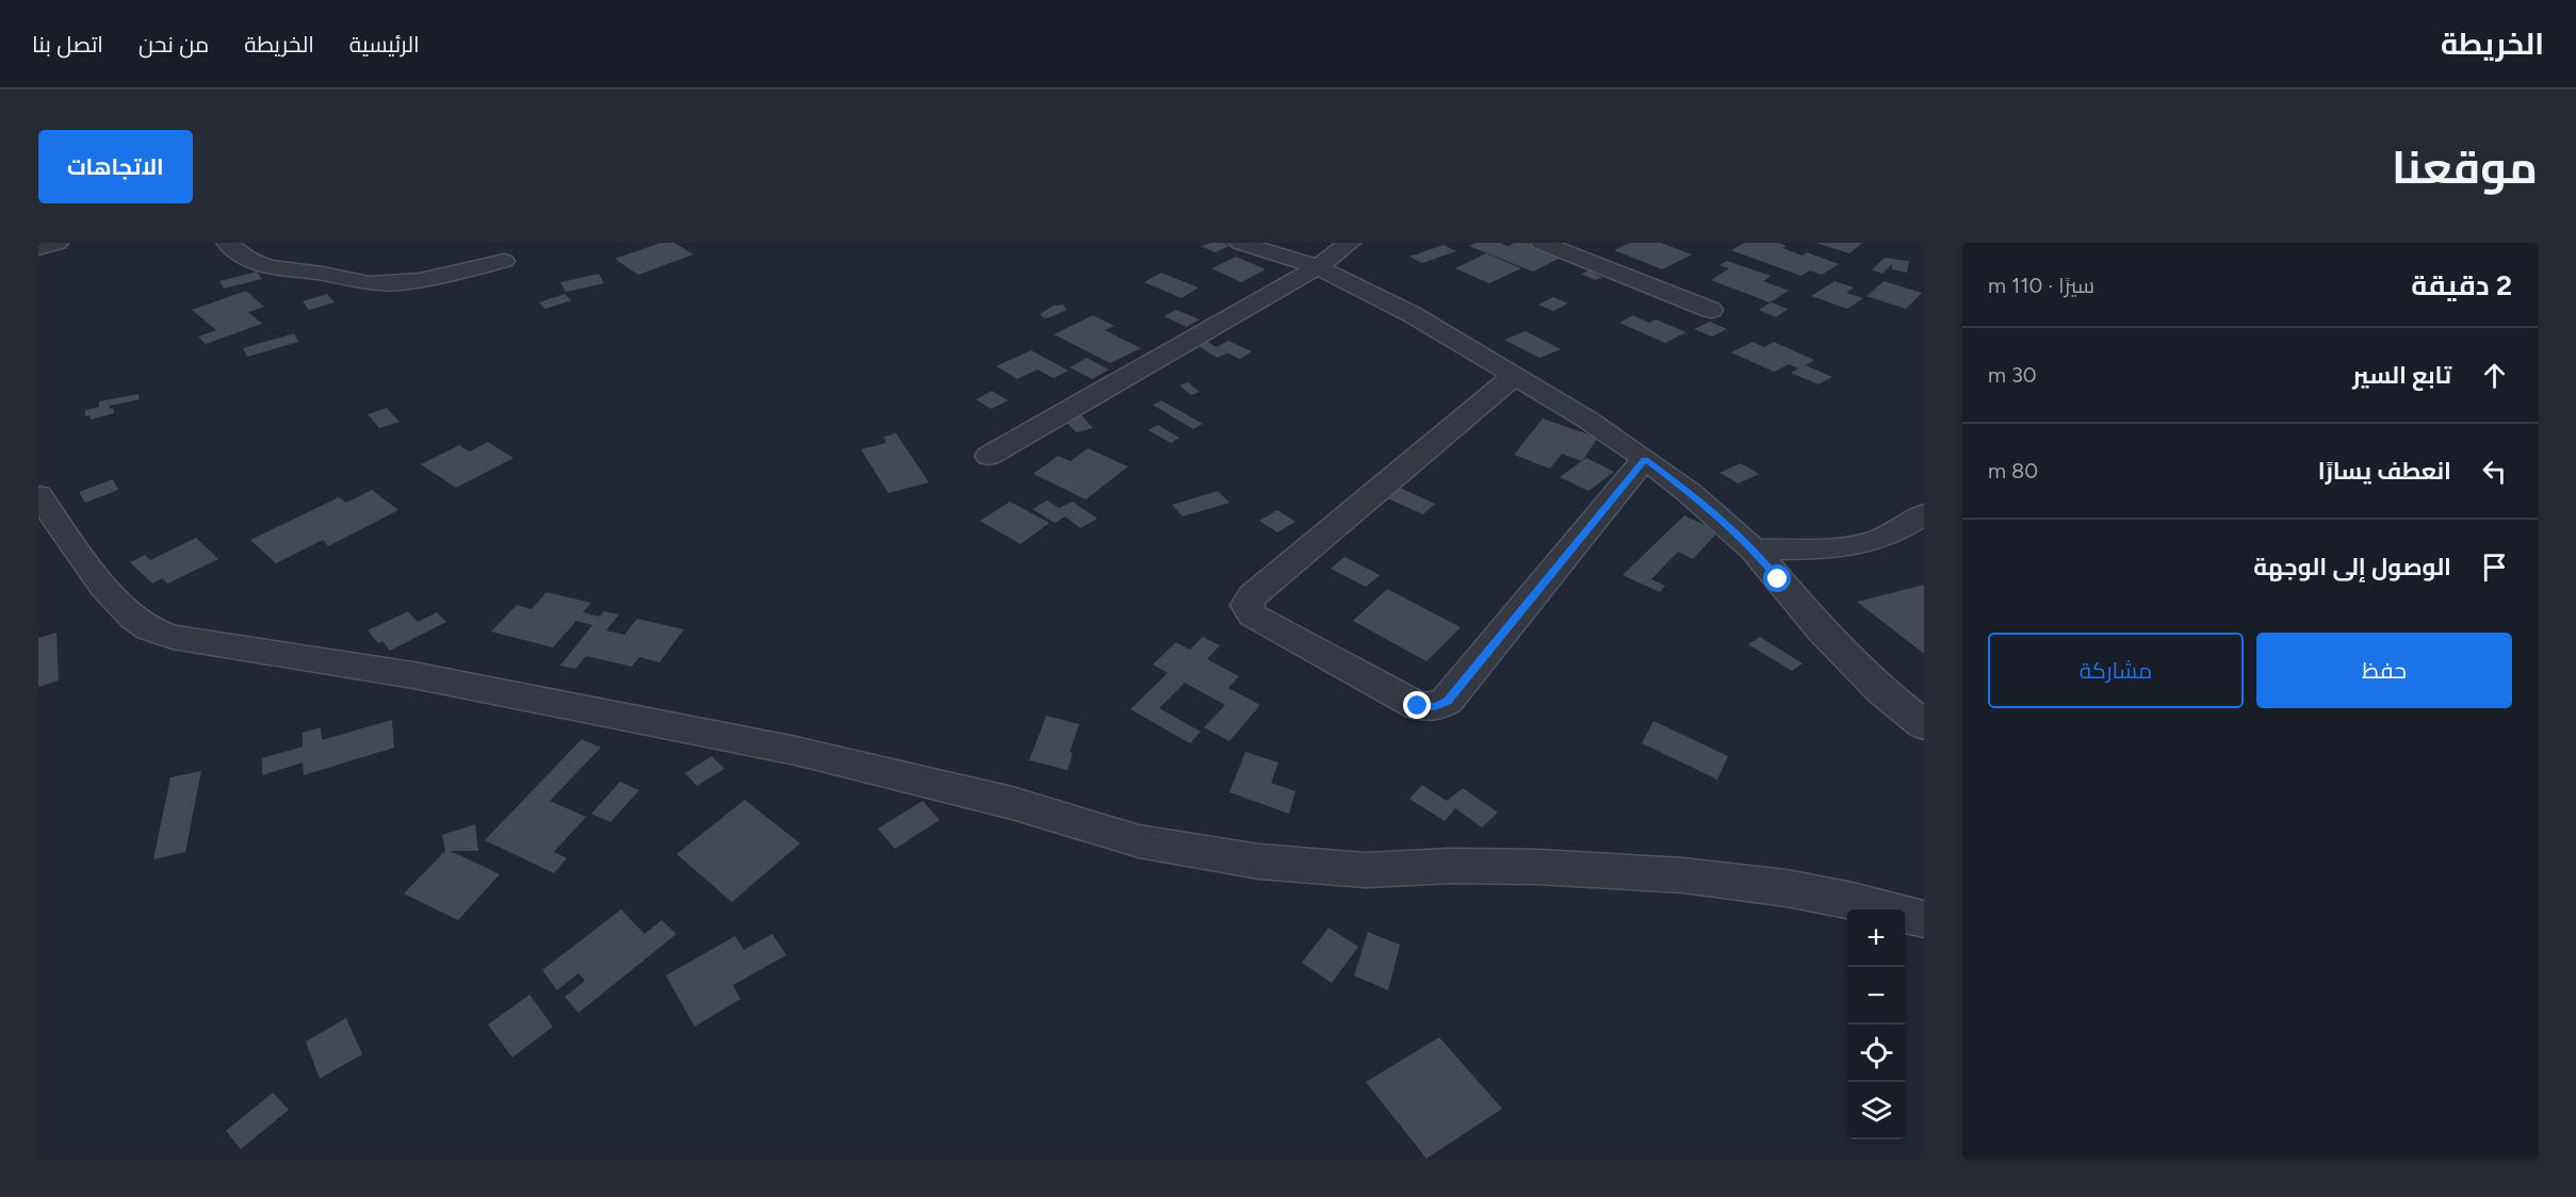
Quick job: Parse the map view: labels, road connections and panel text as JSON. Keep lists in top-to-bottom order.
{
  "page": {
    "header": "الخريطة",
    "nav": [
      "الرئيسية",
      "الخريطة",
      "من نحن",
      "اتصل بنا"
    ],
    "title": "موقعنا",
    "buttons": [
      "الاتجاهات",
      ["حفظ", "مشاركة"]
    ],
    "heading": ["2 دقيقة", "سيرًا · 110 m"],
    "list": [
      ["تابع السير", "30 m"],
      ["انعطف يسارًا", "80 m"],
      "الوصول إلى الوجهة"
    ],
    "map_buttons": ["+", "−"]
  }
}
